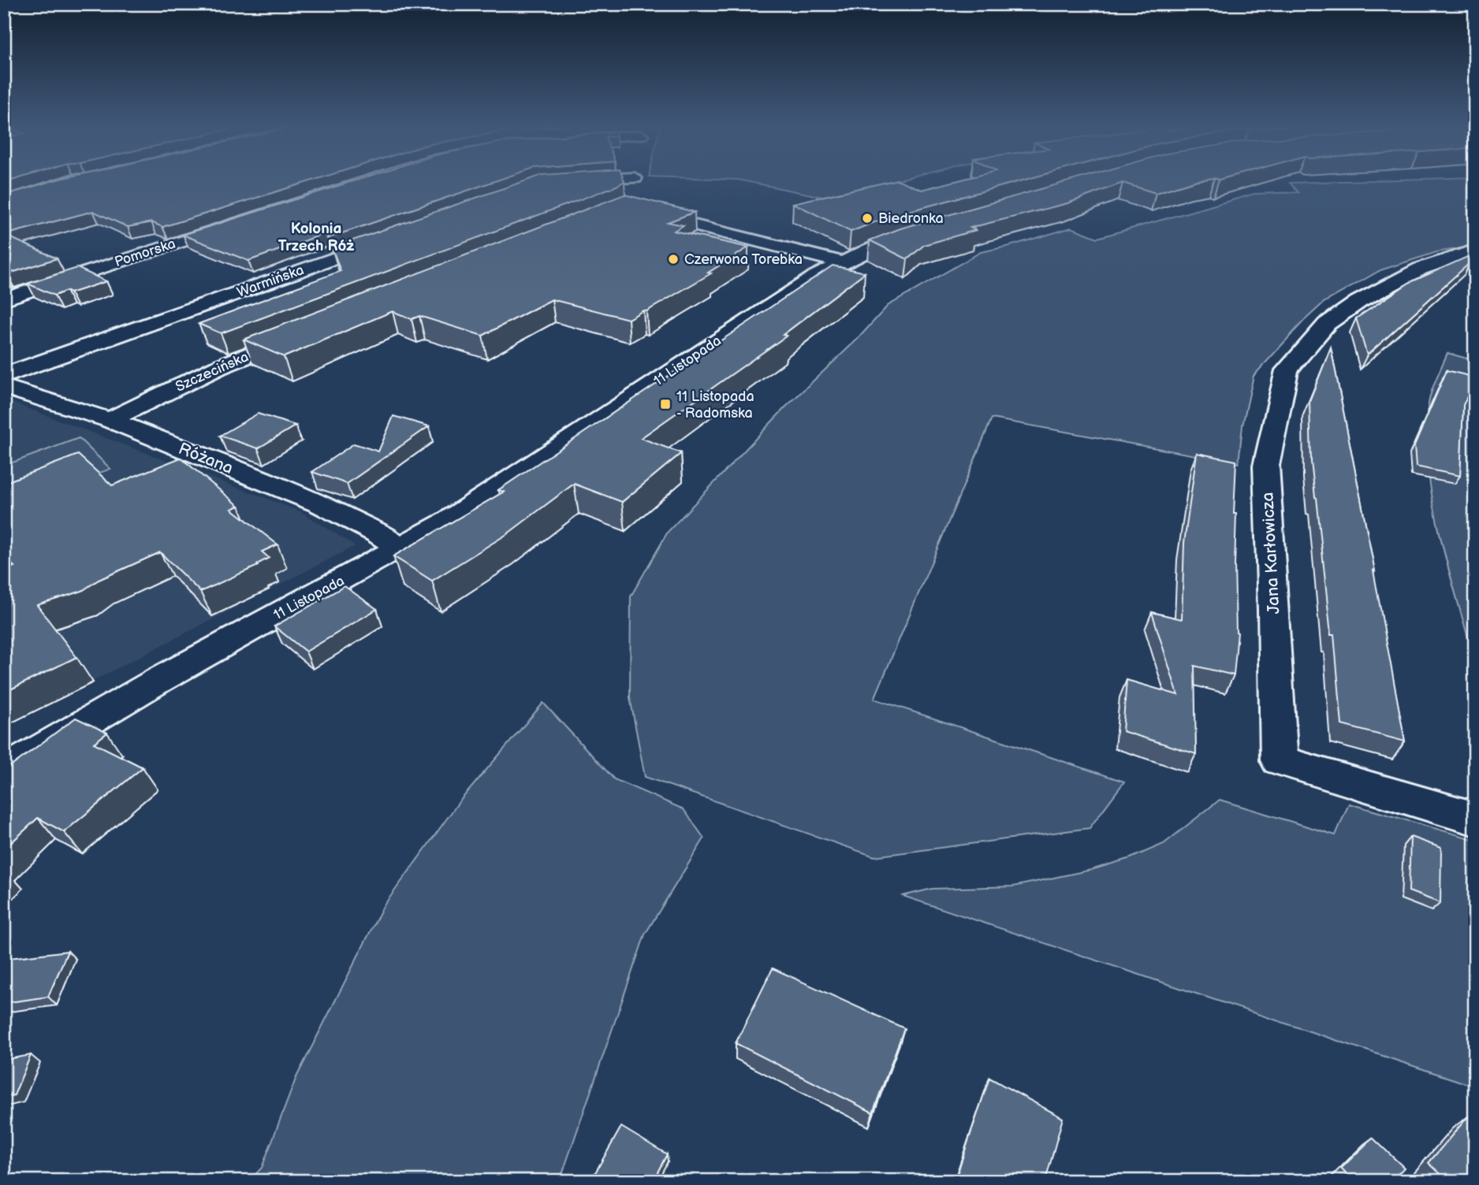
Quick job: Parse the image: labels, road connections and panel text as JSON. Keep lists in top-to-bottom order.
{
  "streets": {
    "street": [
      "Pomorska",
      "Warmińska",
      "11 Listopada",
      "Szczecińska",
      "Różana",
      "Jana Karłowicza"
    ]
  },
  "crossings": [
    ["11 Listopada", "Różana"],
    ["Szczecińska", "Różana"]
  ],
  "districts": ["Kolonia Trzech Róż"],
  "places": {
    "other": ["Biedronka", "Czerwona Torebka"],
    "transit": ["11 Listopada - Radomska"]
  }
}
